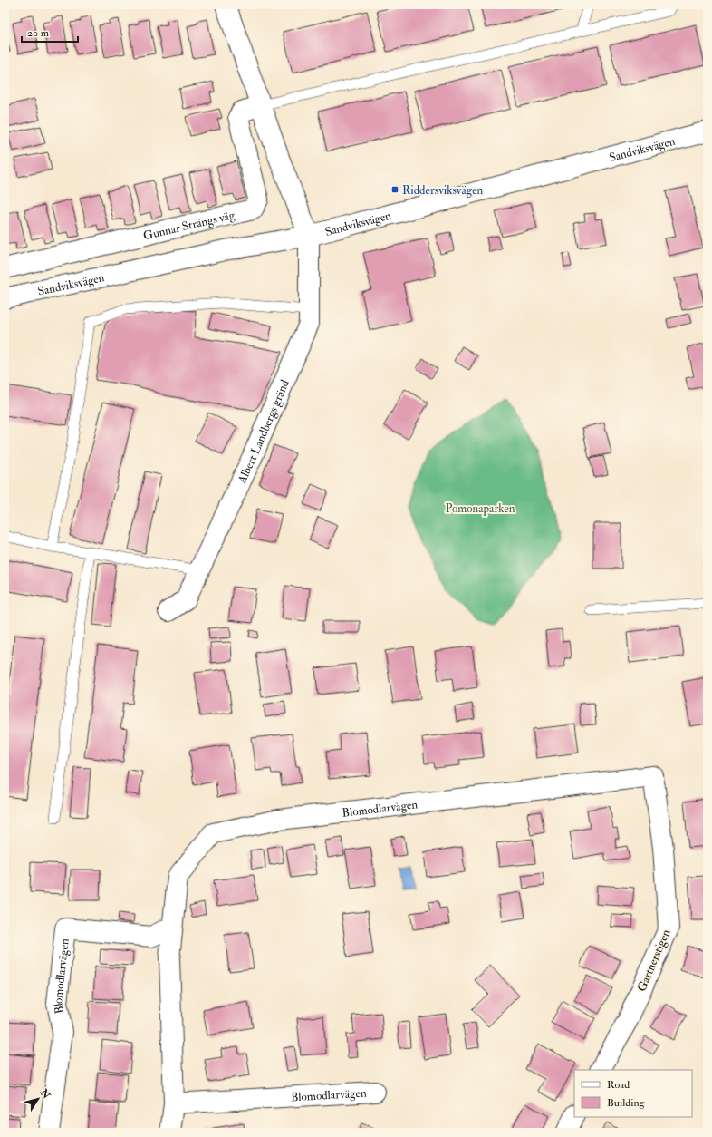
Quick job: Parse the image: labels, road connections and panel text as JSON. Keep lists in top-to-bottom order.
{
  "streets": {
    "street": [
      "Sandviksvägen",
      "Gunnar Strängs väg",
      "Albert Landbergs gränd",
      "Blomodlarvägen",
      "Gartnerstigen"
    ]
  },
  "crossings": [
    ["Sandviksvägen", "Albert Landbergs gränd"],
    ["Blomodlarvägen", "Gartnerstigen"]
  ],
  "parks": ["Pomonaparken"],
  "places": {
    "transit": ["Riddersviksvägen"]
  },
  "legend": ["Road", "Building"],
  "scale_bar": "20 m",
  "north": "top right"
}
